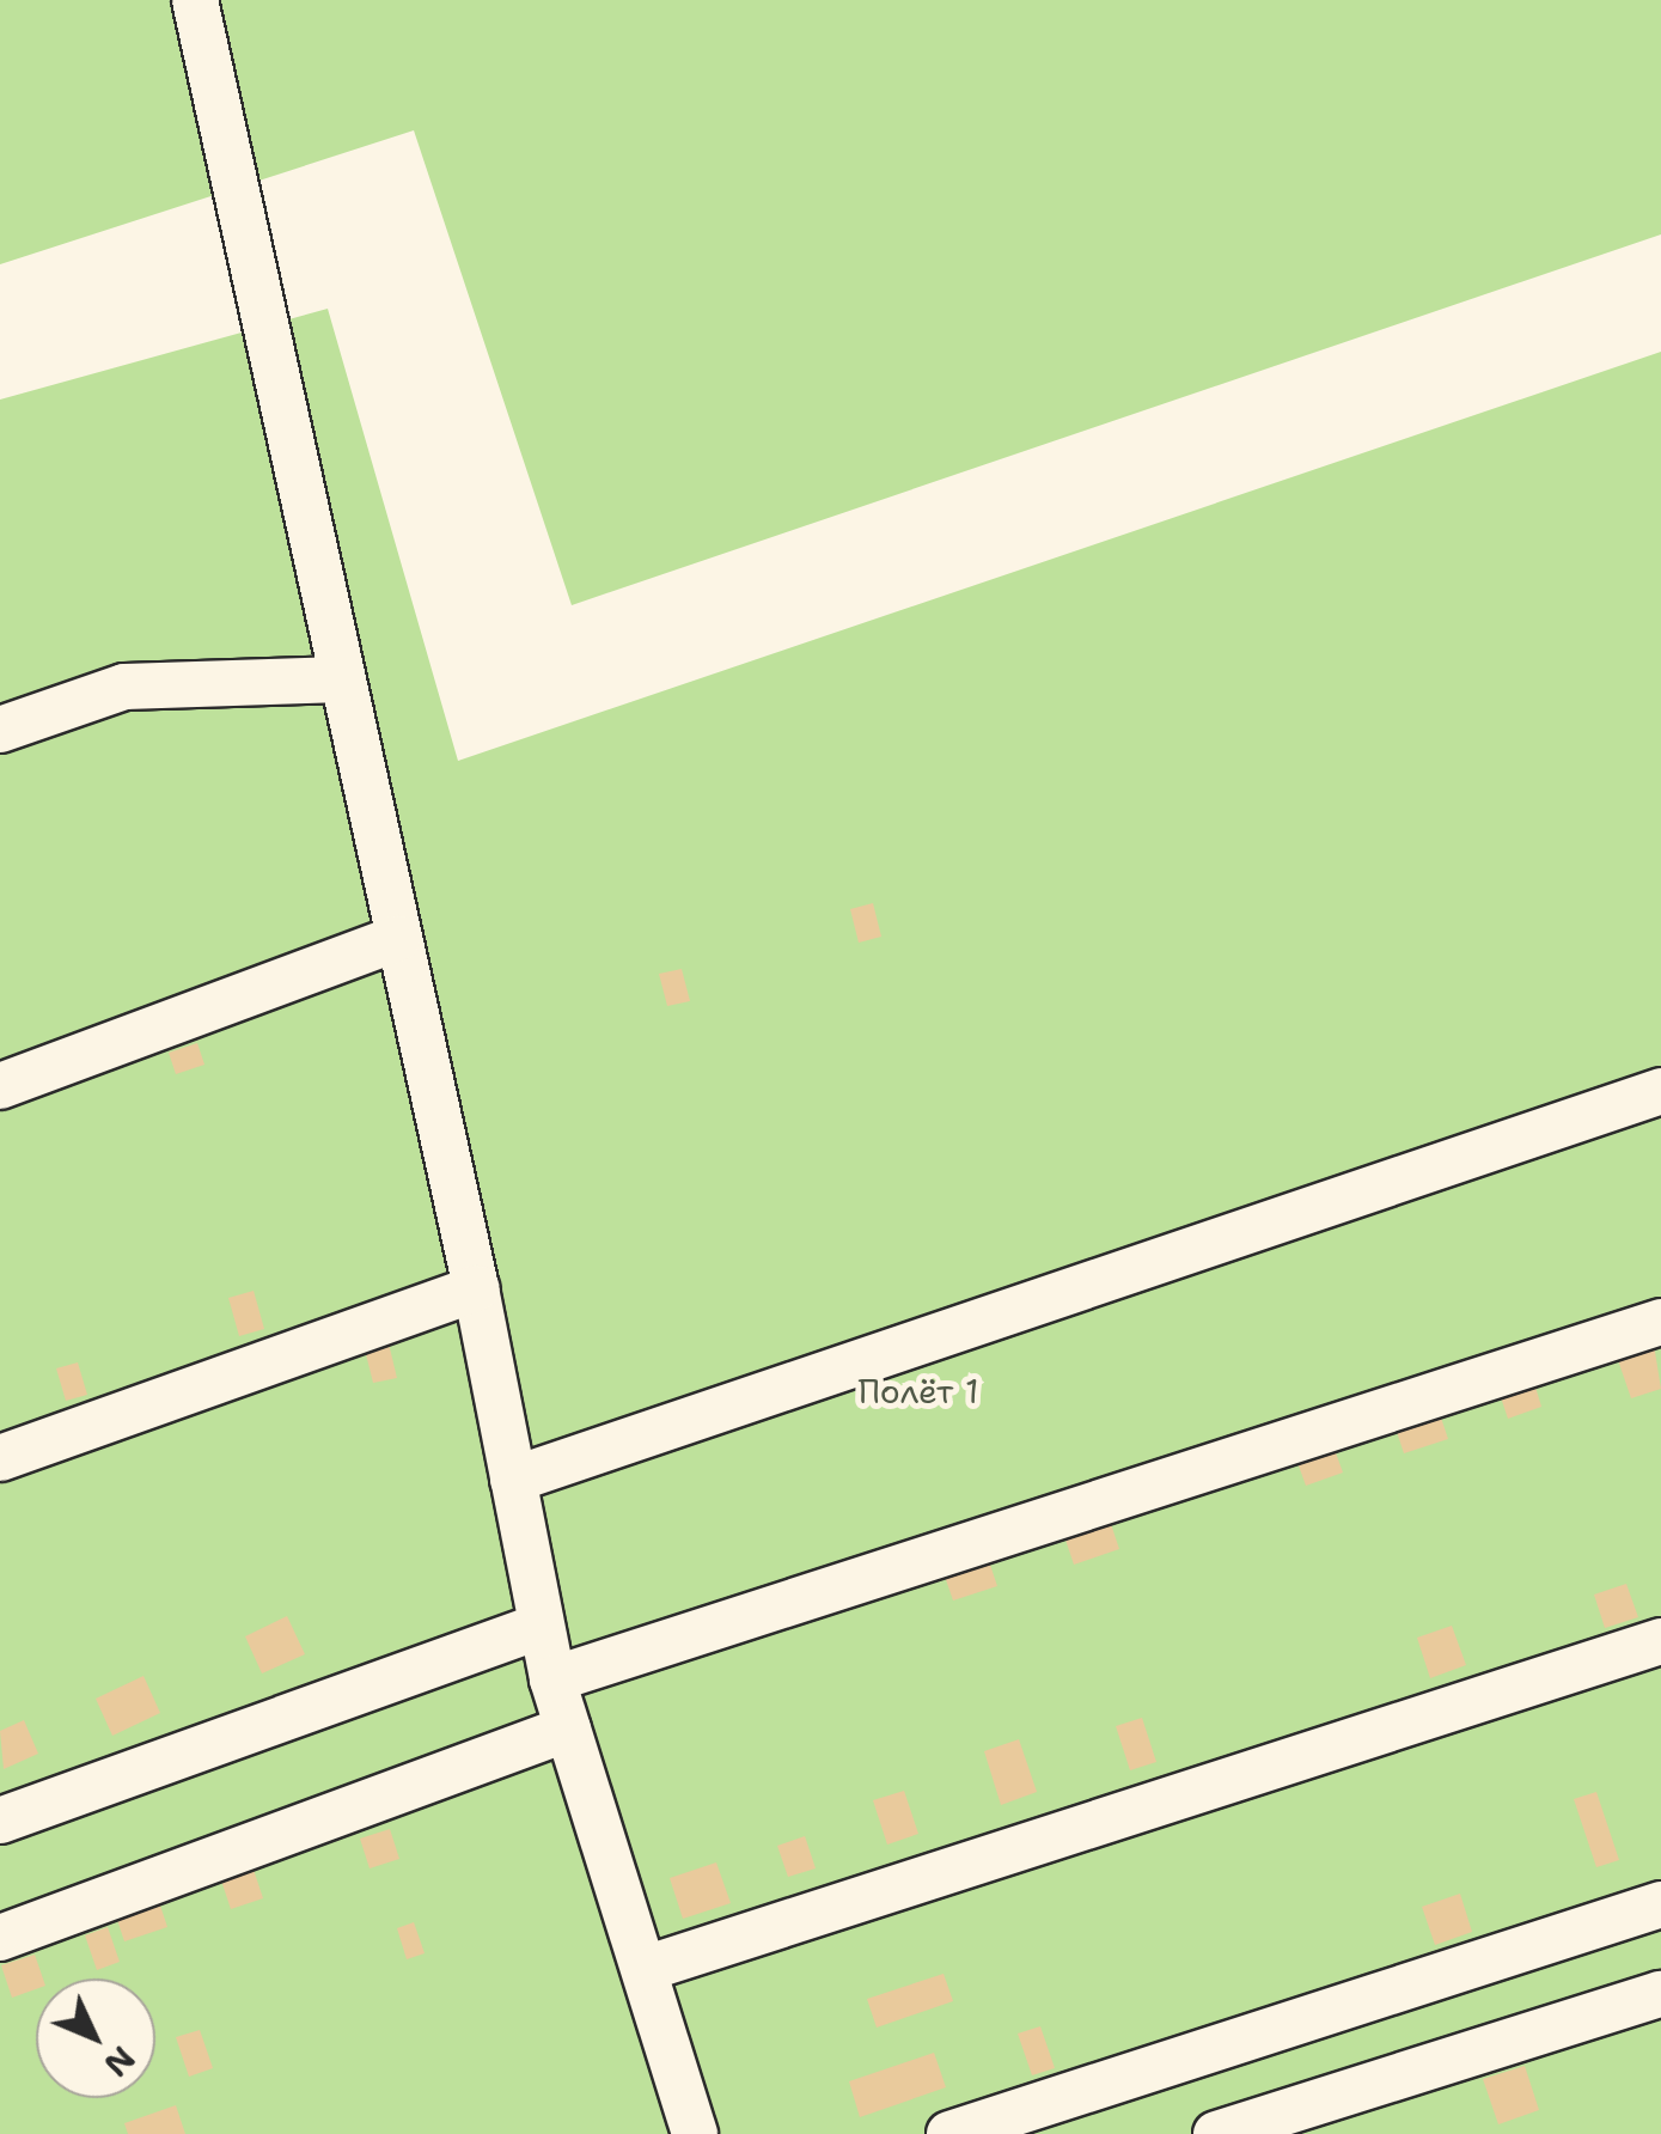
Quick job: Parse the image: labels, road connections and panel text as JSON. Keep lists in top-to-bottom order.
{
  "parks": ["Полёт 1"],
  "north": "bottom right"
}
